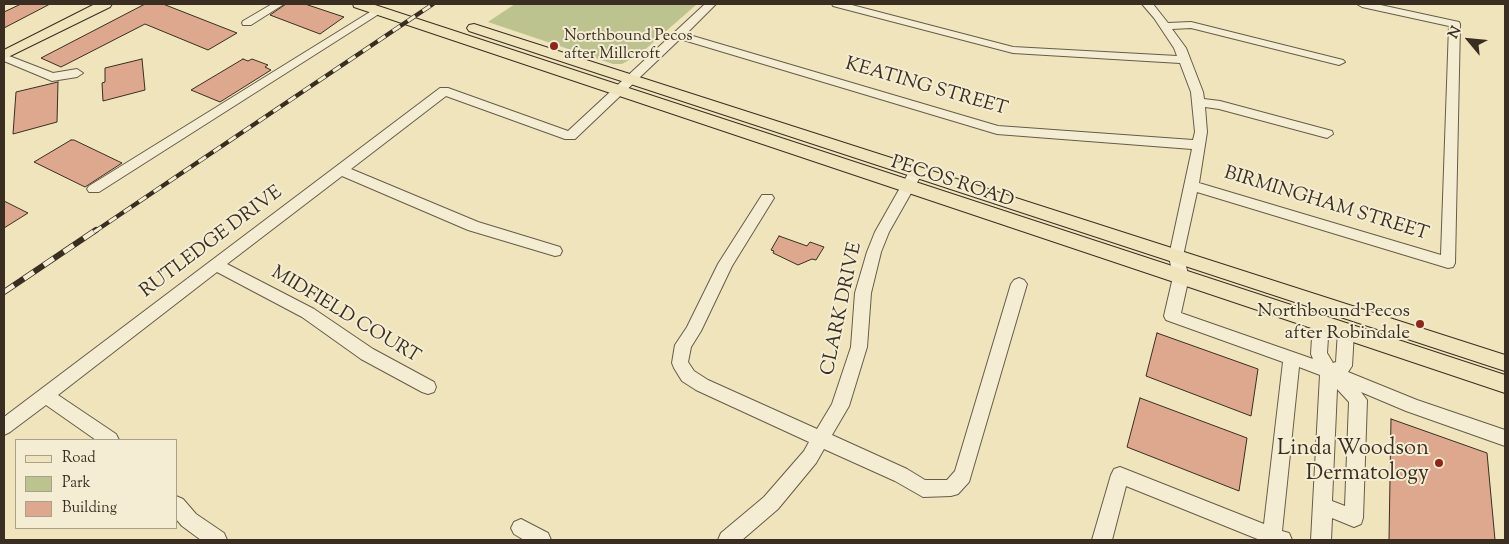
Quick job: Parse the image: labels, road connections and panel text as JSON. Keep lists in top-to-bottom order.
{
  "streets": {
    "main road": ["PECOS ROAD"],
    "street": [
      "KEATING STREET",
      "BIRMINGHAM STREET",
      "RUTLEDGE DRIVE",
      "CLARK DRIVE",
      "MIDFIELD COURT"
    ]
  },
  "crossings": [
    ["PECOS ROAD", "RUTLEDGE DRIVE"],
    ["PECOS ROAD", "CLARK DRIVE"],
    ["RUTLEDGE DRIVE", "MIDFIELD COURT"]
  ],
  "places": ["Northbound Pecos after Millcroft", "Northbound Pecos after Robindale", "Linda Woodson Dermatology"],
  "legend": ["Road", "Park", "Building"],
  "north": "top left"
}
